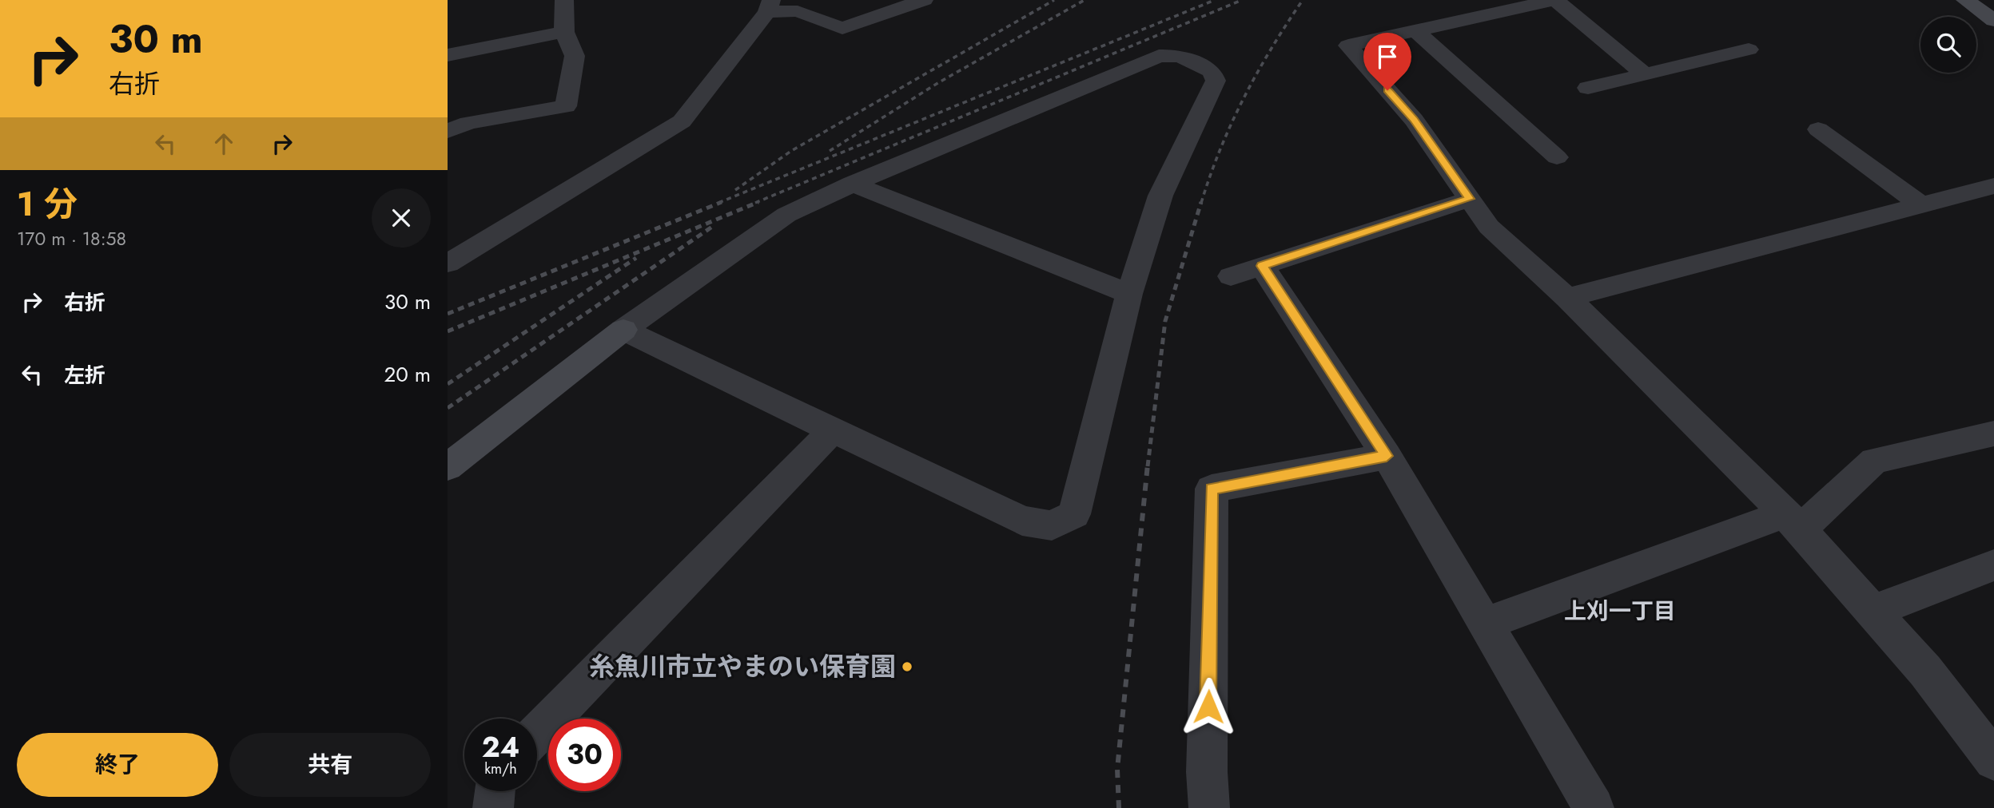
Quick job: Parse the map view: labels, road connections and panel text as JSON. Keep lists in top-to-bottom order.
{
  "districts": ["上刈一丁目"],
  "places": ["糸魚川市立やまのい保育園"],
  "page": {
    "turn": ["30 m", "右折"],
    "heading": ["1 分", "170 m · 18:58"],
    "list": [
      {
        "name": "右折",
        "value": "30 m"
      },
      {
        "name": "左折",
        "value": "20 m"
      }
    ],
    "speed": "24 km/h",
    "limit": "30",
    "buttons": ["終了", "共有"]
  }
}
